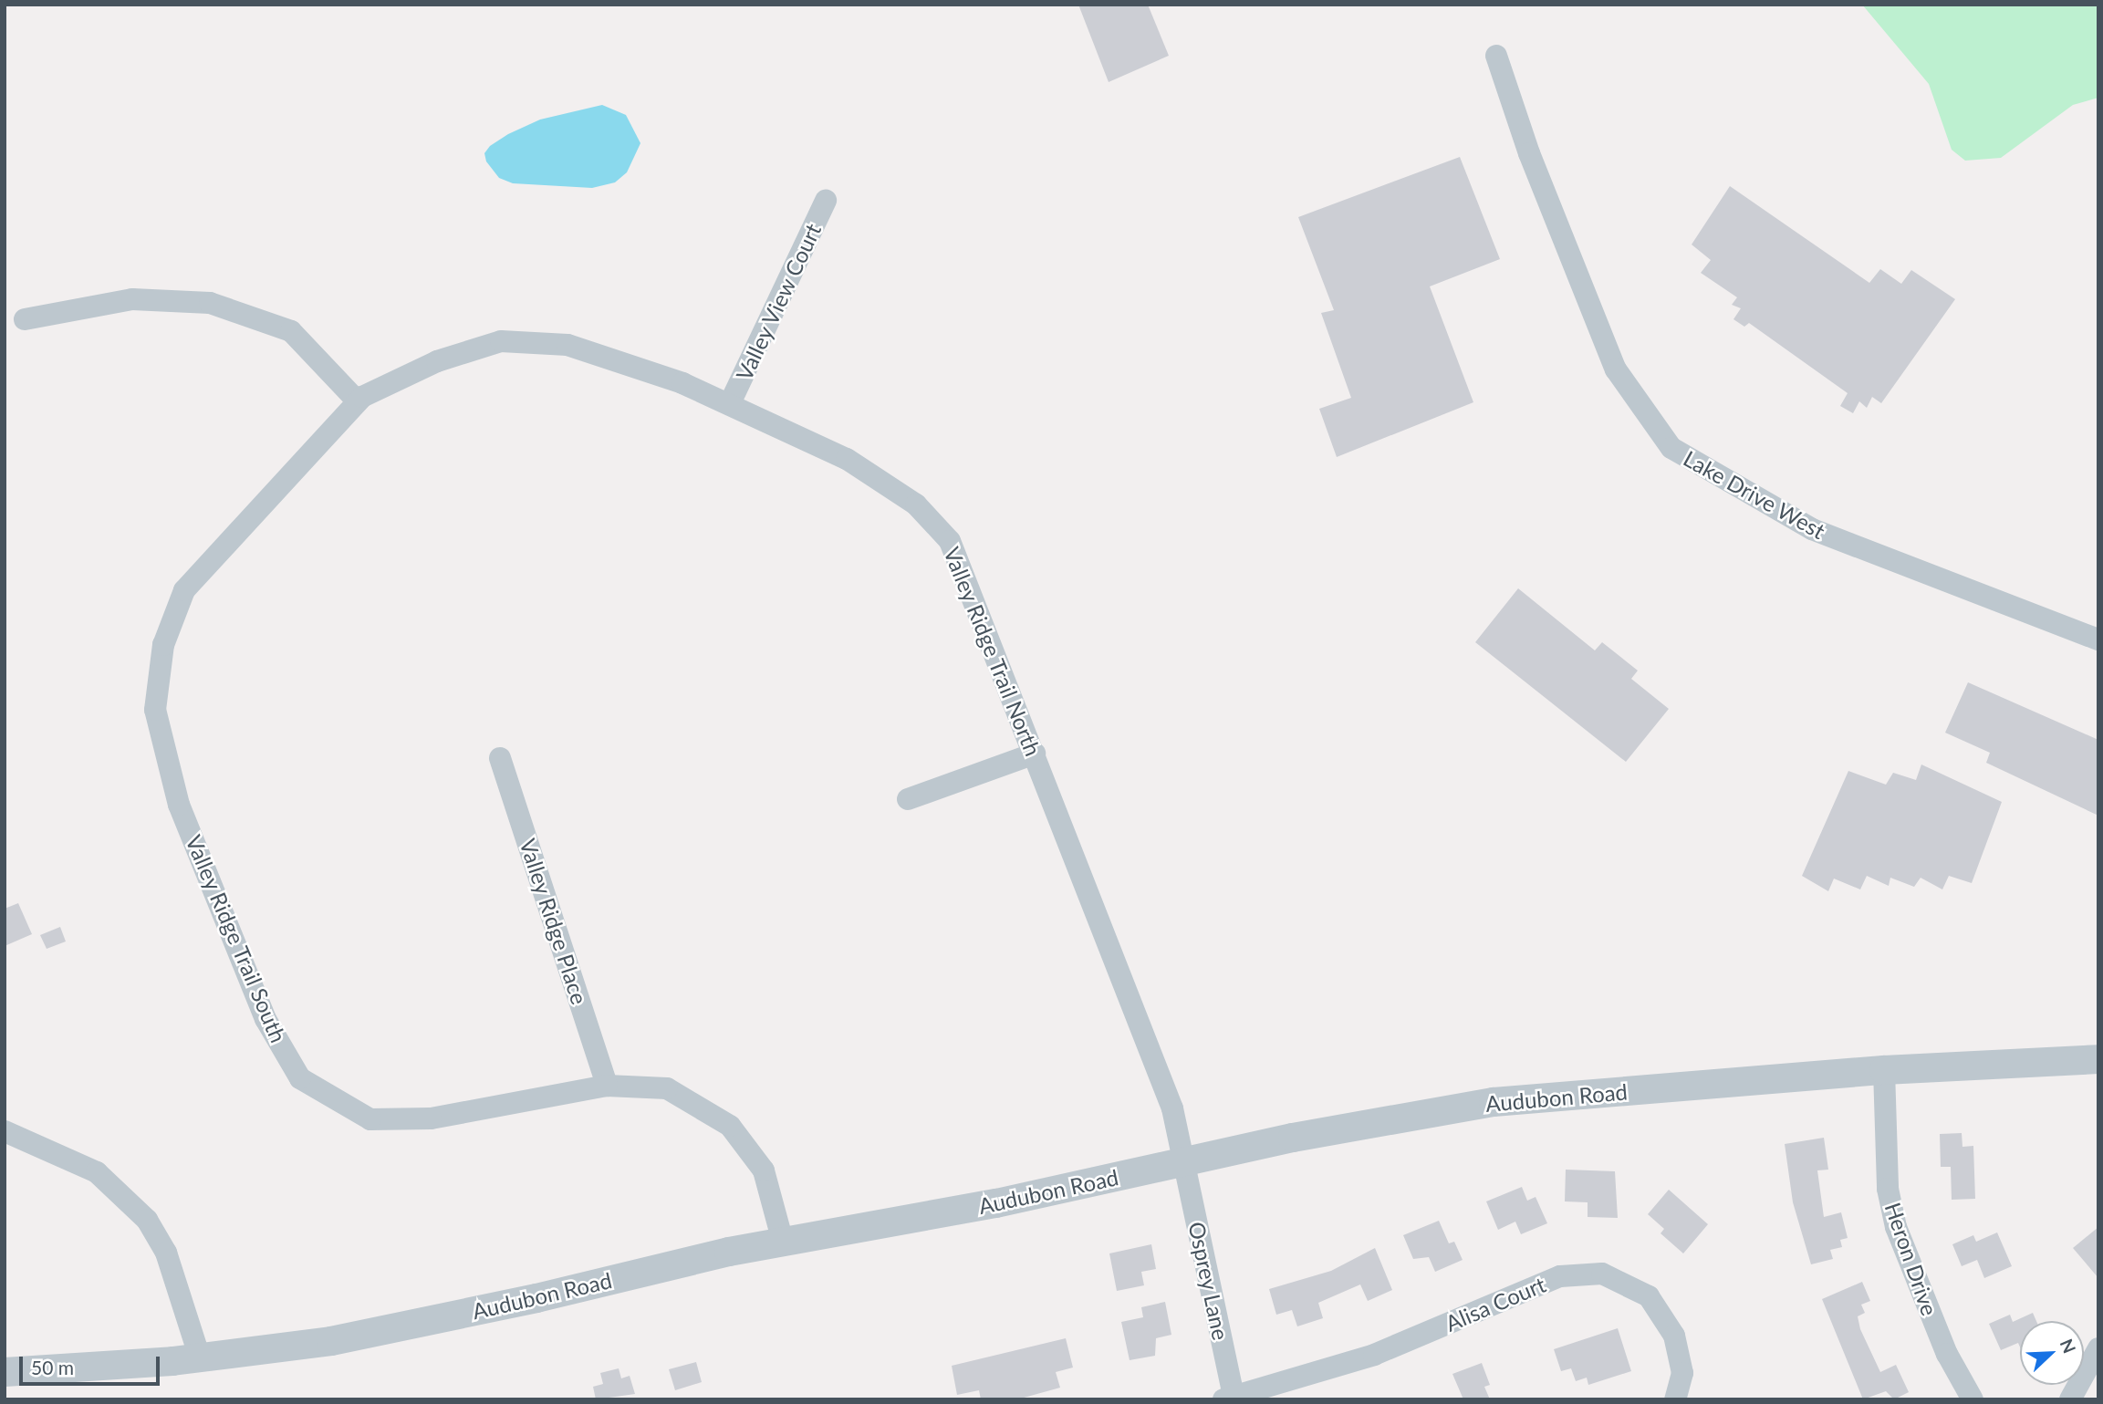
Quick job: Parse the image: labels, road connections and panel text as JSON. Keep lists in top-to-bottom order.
{
  "streets": {
    "street": [
      "Valley View Court",
      "Lake Drive West",
      "Valley Ridge Trail North",
      "Valley Ridge Place",
      "Valley Ridge Trail South",
      "Audubon Road",
      "Heron Drive",
      "Osprey Lane",
      "Alisa Court"
    ]
  },
  "crossings": [
    ["Valley View Court", "Valley Ridge Trail North"],
    ["Valley Ridge Trail North", "Valley Ridge Trail South"],
    ["Valley Ridge Trail North", "Audubon Road"],
    ["Valley Ridge Trail North", "Osprey Lane"],
    ["Valley Ridge Place", "Valley Ridge Trail South"],
    ["Valley Ridge Trail South", "Audubon Road"],
    ["Audubon Road", "Heron Drive"],
    ["Audubon Road", "Osprey Lane"],
    ["Osprey Lane", "Alisa Court"]
  ],
  "scale_bar": "50 m",
  "north": "top right"
}
